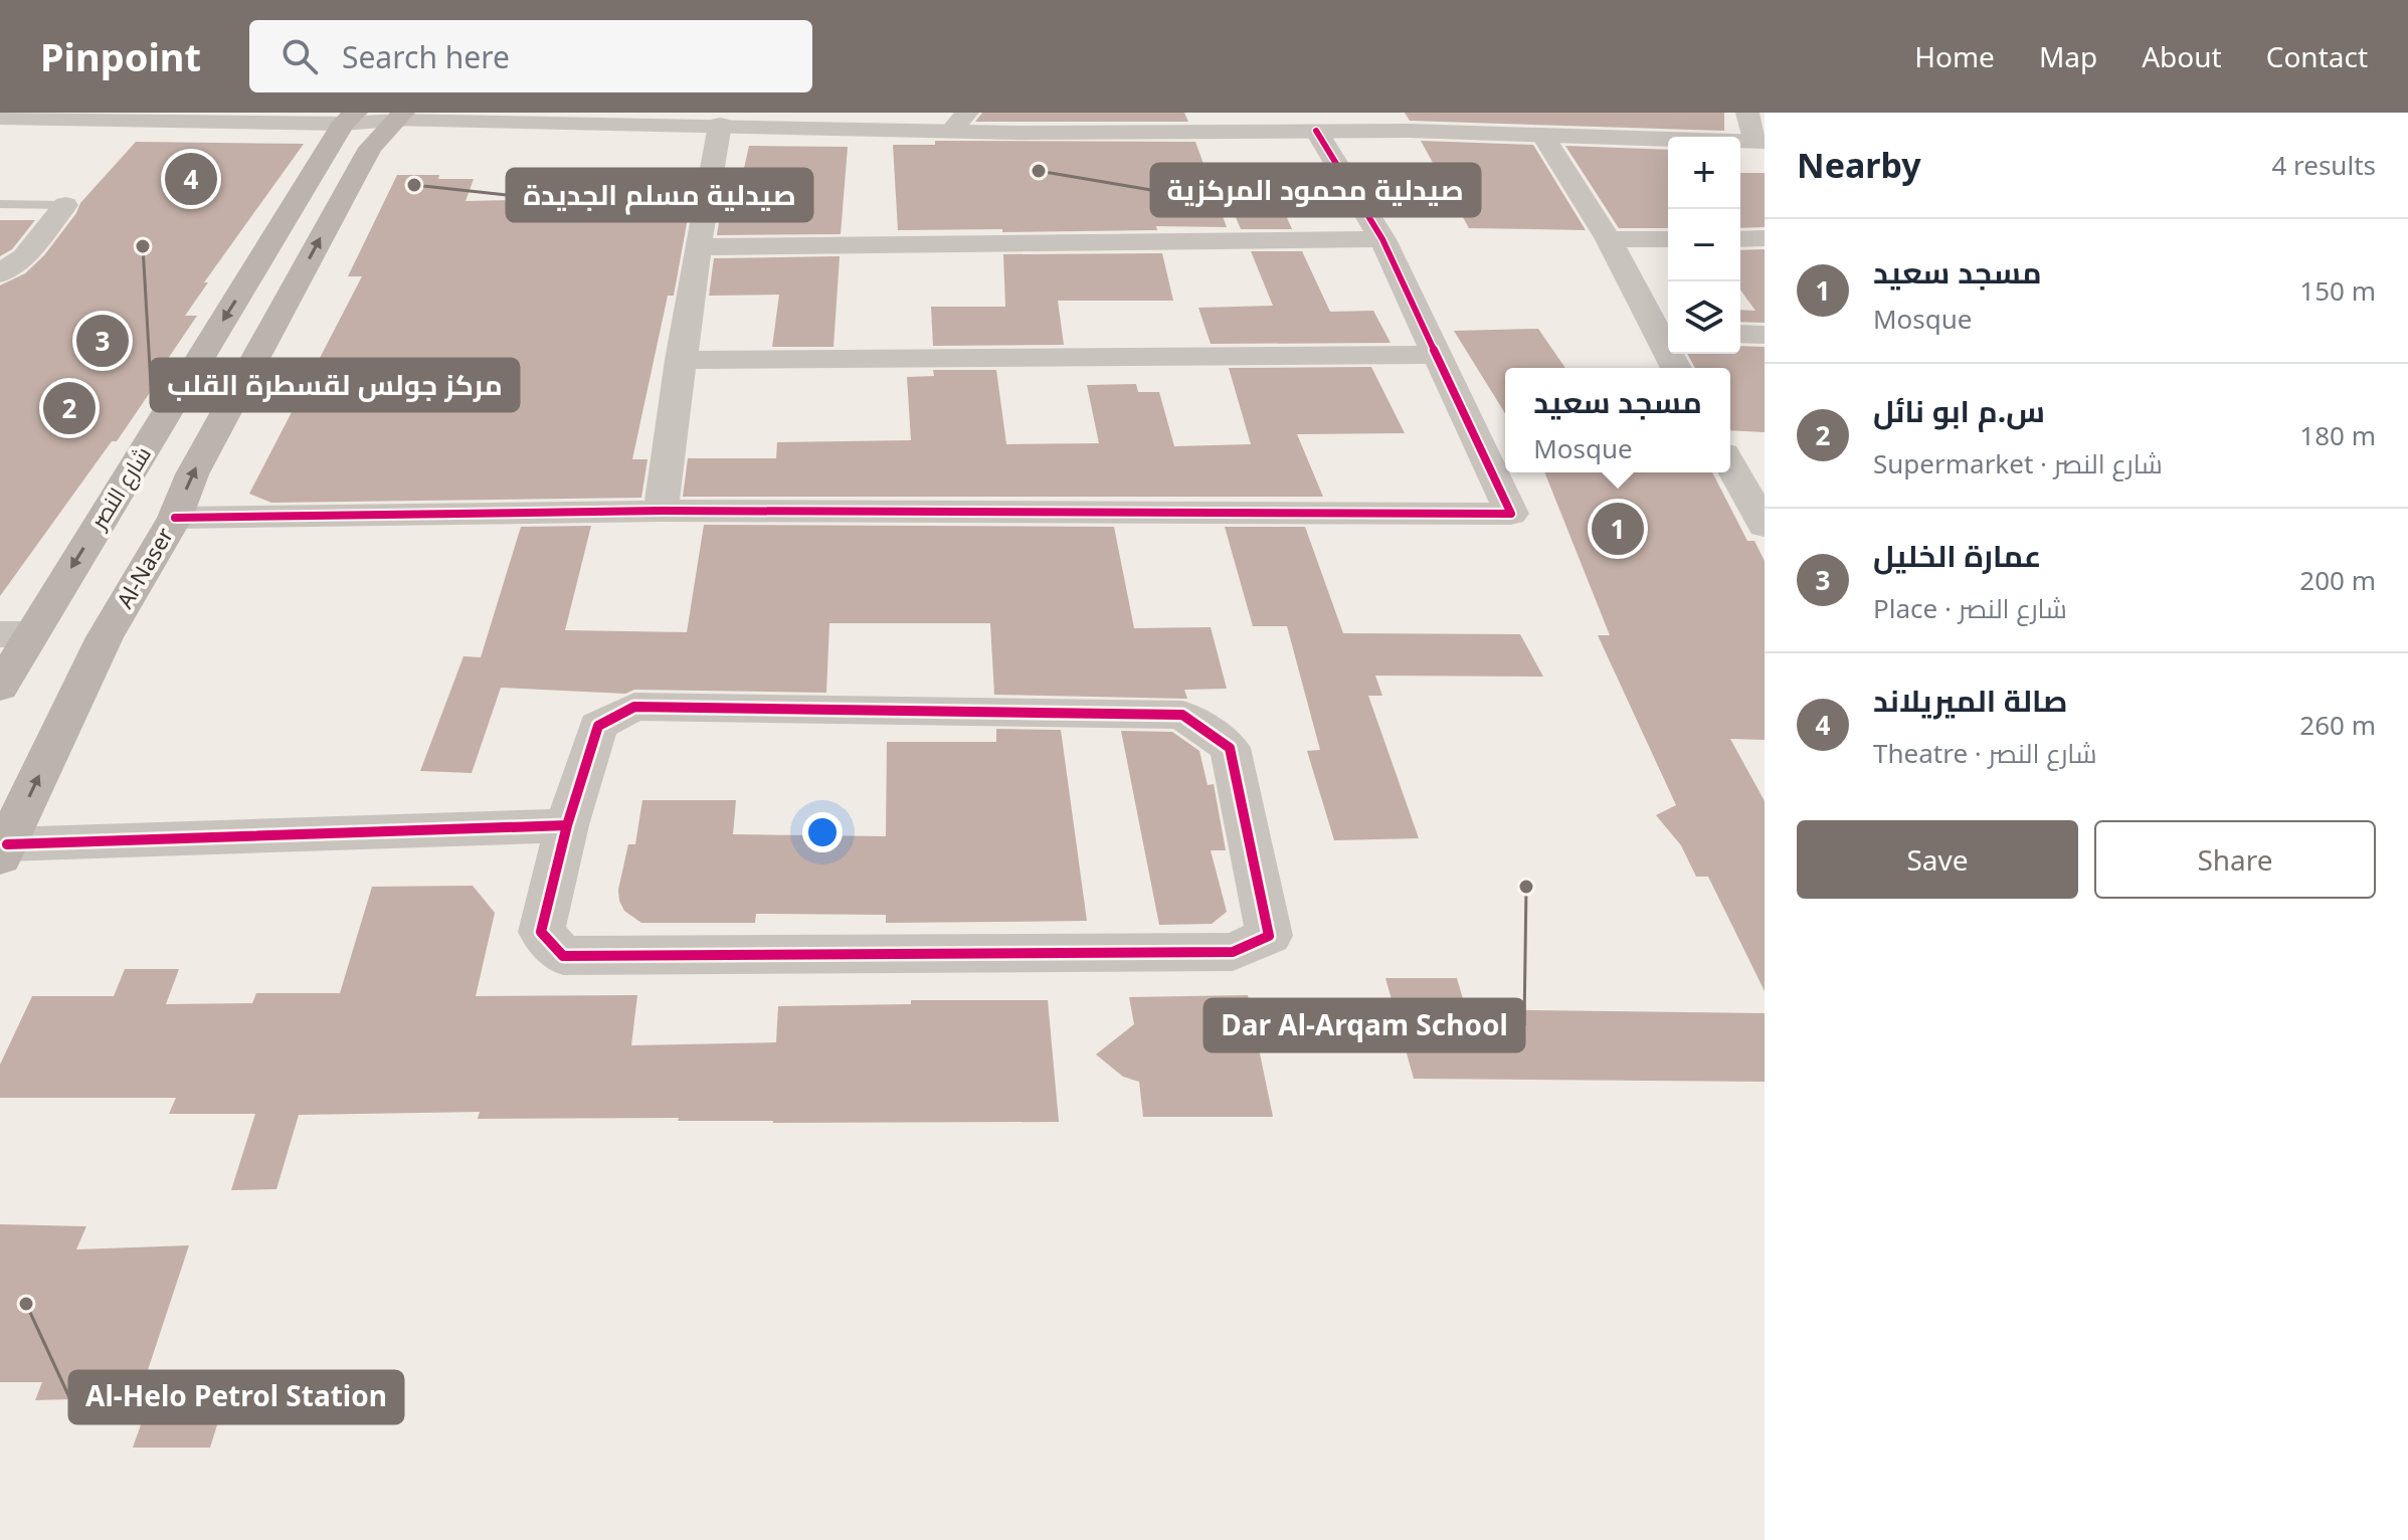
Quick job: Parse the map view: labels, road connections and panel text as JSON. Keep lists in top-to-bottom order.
{
  "streets": {
    "main road": ["شارع النصر", "Al-Naser"]
  },
  "one_way": ["شارع النصر", "Al-Naser"],
  "places": [
    "صيدلية محمود المركزية",
    "صيدلية مسلم الجديدة",
    "مركز جولس لقسطرة القلب",
    "Dar Al-Arqam School",
    "Al-Helo Petrol Station"
  ],
  "page": {
    "header": "Pinpoint",
    "search": "Search here",
    "nav": [
      "Home",
      "Map",
      "About",
      "Contact"
    ],
    "heading": ["Nearby", "4 results"],
    "map_buttons": ["+", "−"],
    "pins": [
      "4",
      "3",
      "2",
      "1"
    ],
    "list": [
      {
        "mark": "1",
        "name": "مسجد سعيد",
        "note": "Mosque",
        "value": "150 m"
      },
      {
        "mark": "2",
        "name": "س.م ابو نائل",
        "note": "Supermarket · شارع النصر",
        "value": "180 m"
      },
      {
        "mark": "3",
        "name": "عمارة الخليل",
        "note": "Place · شارع النصر",
        "value": "200 m"
      },
      {
        "mark": "4",
        "name": "صالة الميريلاند",
        "note": "Theatre · شارع النصر",
        "value": "260 m"
      }
    ],
    "popup": ["مسجد سعيد", "Mosque"],
    "buttons": ["Save", "Share"]
  }
}
